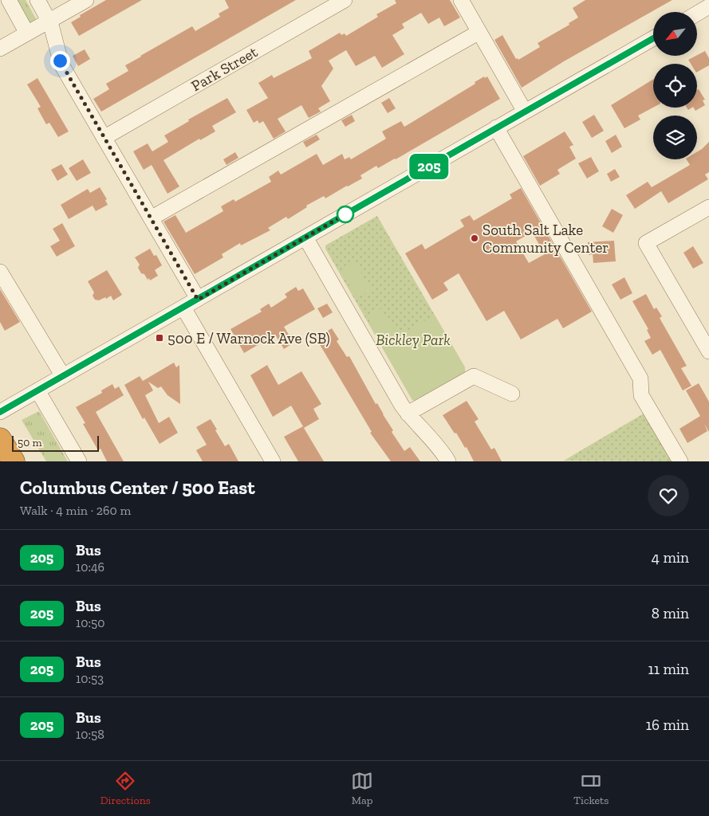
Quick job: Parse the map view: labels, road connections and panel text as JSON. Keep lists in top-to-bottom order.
{
  "streets": {
    "street": ["Park Street"]
  },
  "parks": ["Bickley Park"],
  "places": {
    "other": ["South Salt Lake Community Center"],
    "transit": ["500 E / Warnock Ave (SB)"]
  },
  "lines": ["bus line 205"],
  "scale_bar": "50 m",
  "north": "bottom left",
  "page": {
    "on_map": "205",
    "scale": "50 m",
    "heading": ["Columbus Center / 500 East", "Walk · 4 min · 260 m"],
    "list": [
      {
        "mark": "205",
        "name": "Bus",
        "note": "10:46",
        "value": "4 min"
      },
      {
        "mark": "205",
        "name": "Bus",
        "note": "10:50",
        "value": "8 min"
      },
      {
        "mark": "205",
        "name": "Bus",
        "note": "10:53",
        "value": "11 min"
      },
      {
        "mark": "205",
        "name": "Bus",
        "note": "10:58",
        "value": "16 min"
      }
    ],
    "tabs": ["Directions", "Map", "Tickets"]
  }
}
